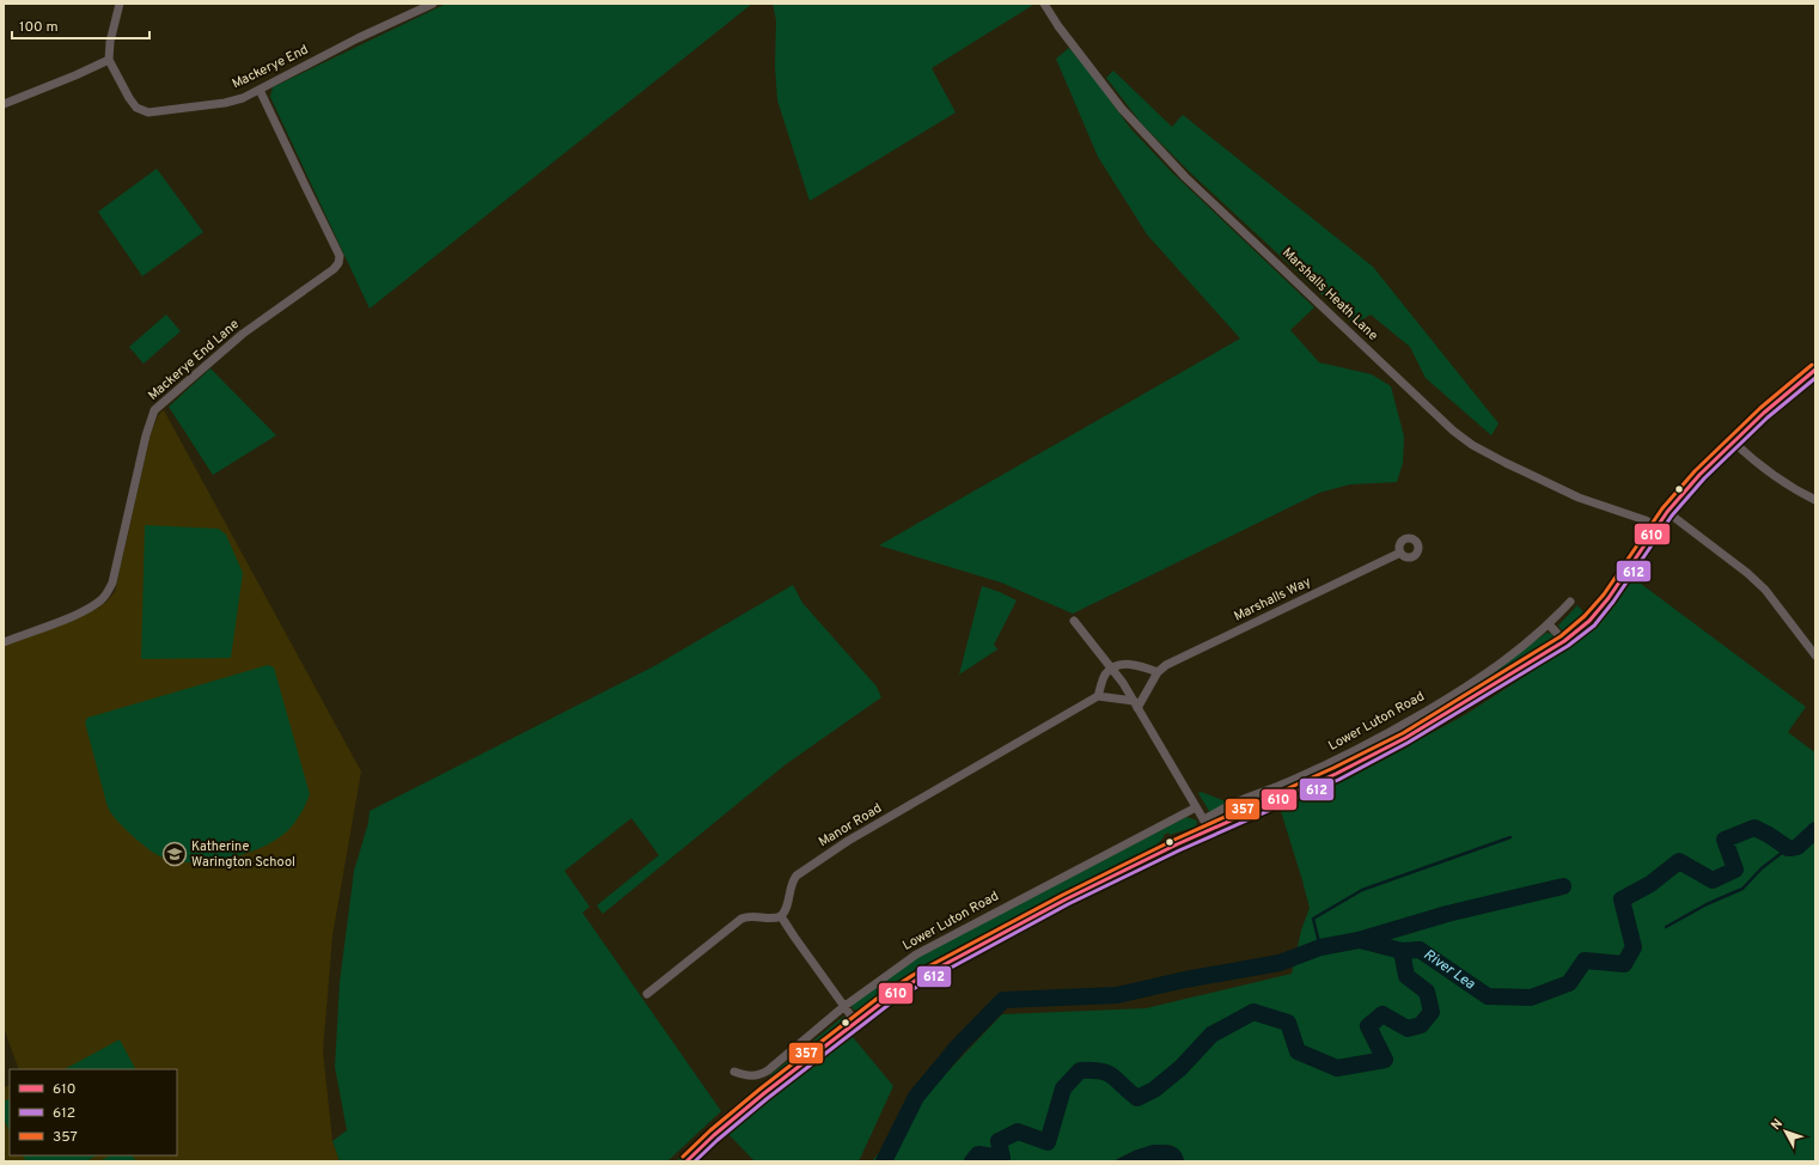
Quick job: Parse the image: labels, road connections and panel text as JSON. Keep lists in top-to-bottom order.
{
  "streets": {
    "main road": ["Lower Luton Road"],
    "street": [
      "Mackerye End",
      "Marshalls Heath Lane",
      "Mackerye End Lane",
      "Marshalls Way",
      "Manor Road"
    ]
  },
  "crossings": [
    ["Mackerye End", "Mackerye End Lane"],
    ["Marshalls Heath Lane", "Lower Luton Road"]
  ],
  "water": ["River Lea"],
  "places": {
    "school or university": ["Katherine Warington School"]
  },
  "lines": ["transit line 357", "transit line 610", "transit line 612"],
  "legend": ["610", "612", "357"],
  "scale_bar": "100 m",
  "north": "top left"
}
